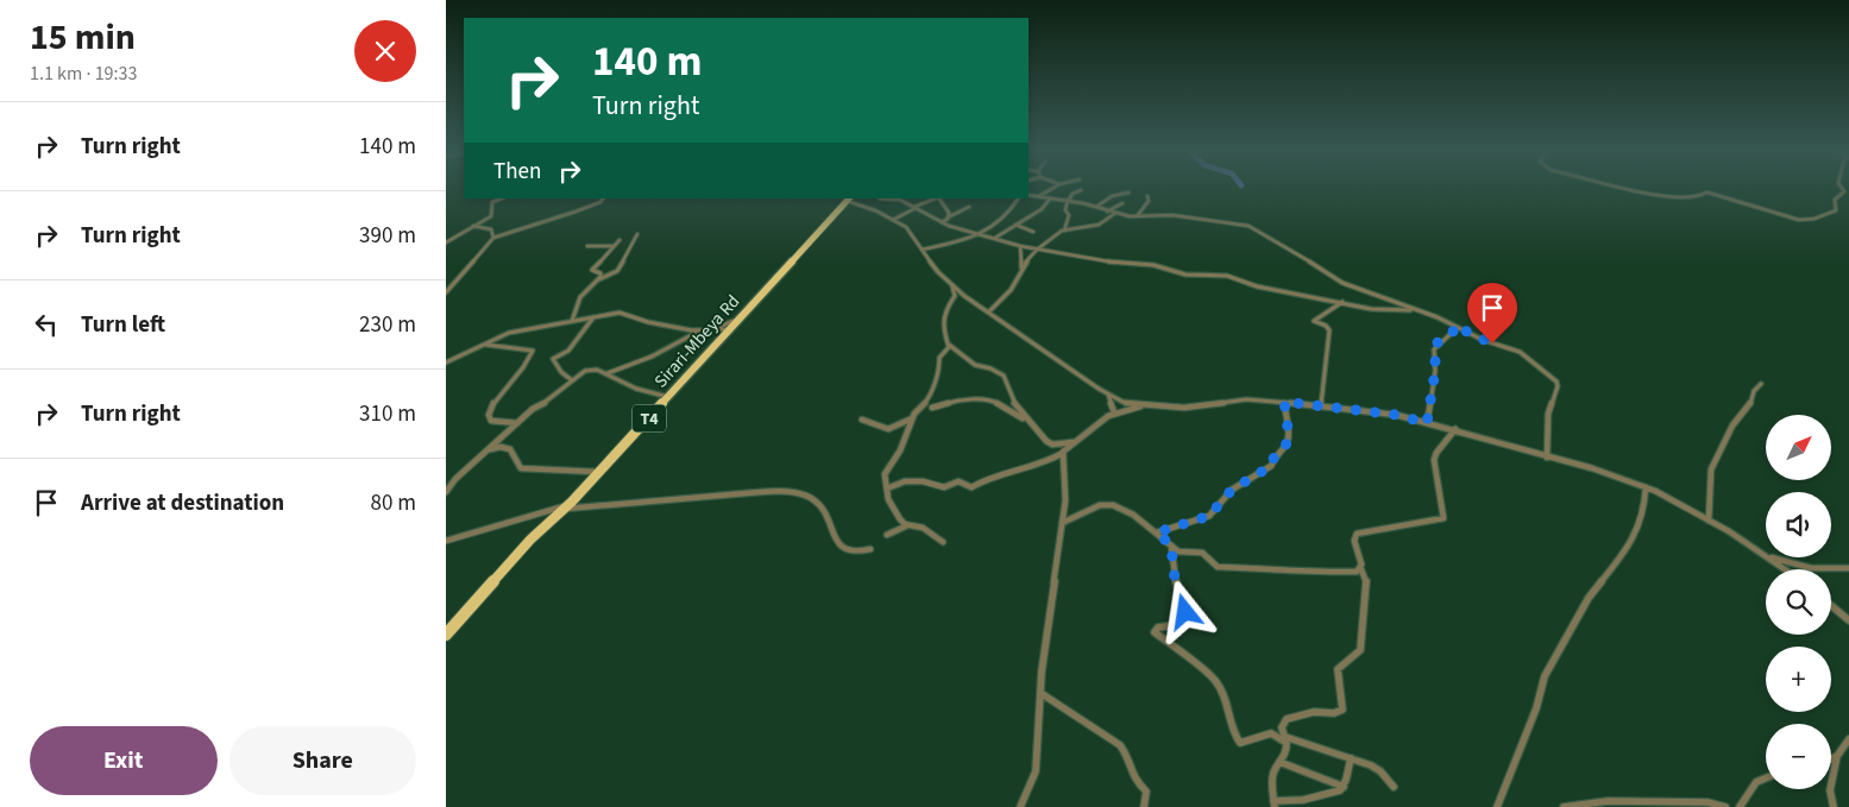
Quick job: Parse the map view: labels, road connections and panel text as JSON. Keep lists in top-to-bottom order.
{
  "streets": {
    "highway": ["Sirari-Mbeya Rd", "T4"]
  },
  "north": "top right",
  "page": {
    "heading": ["15 min", "1.1 km · 19:33"],
    "turn": ["140 m", "Turn right"],
    "list": [
      {
        "name": "Turn right",
        "value": "140 m"
      },
      {
        "name": "Turn right",
        "value": "390 m"
      },
      {
        "name": "Turn left",
        "value": "230 m"
      },
      {
        "name": "Turn right",
        "value": "310 m"
      },
      {
        "name": "Arrive at destination",
        "value": "80 m"
      }
    ],
    "then": "Then",
    "map_buttons": ["+", "−"],
    "buttons": ["Exit", "Share"]
  }
}
